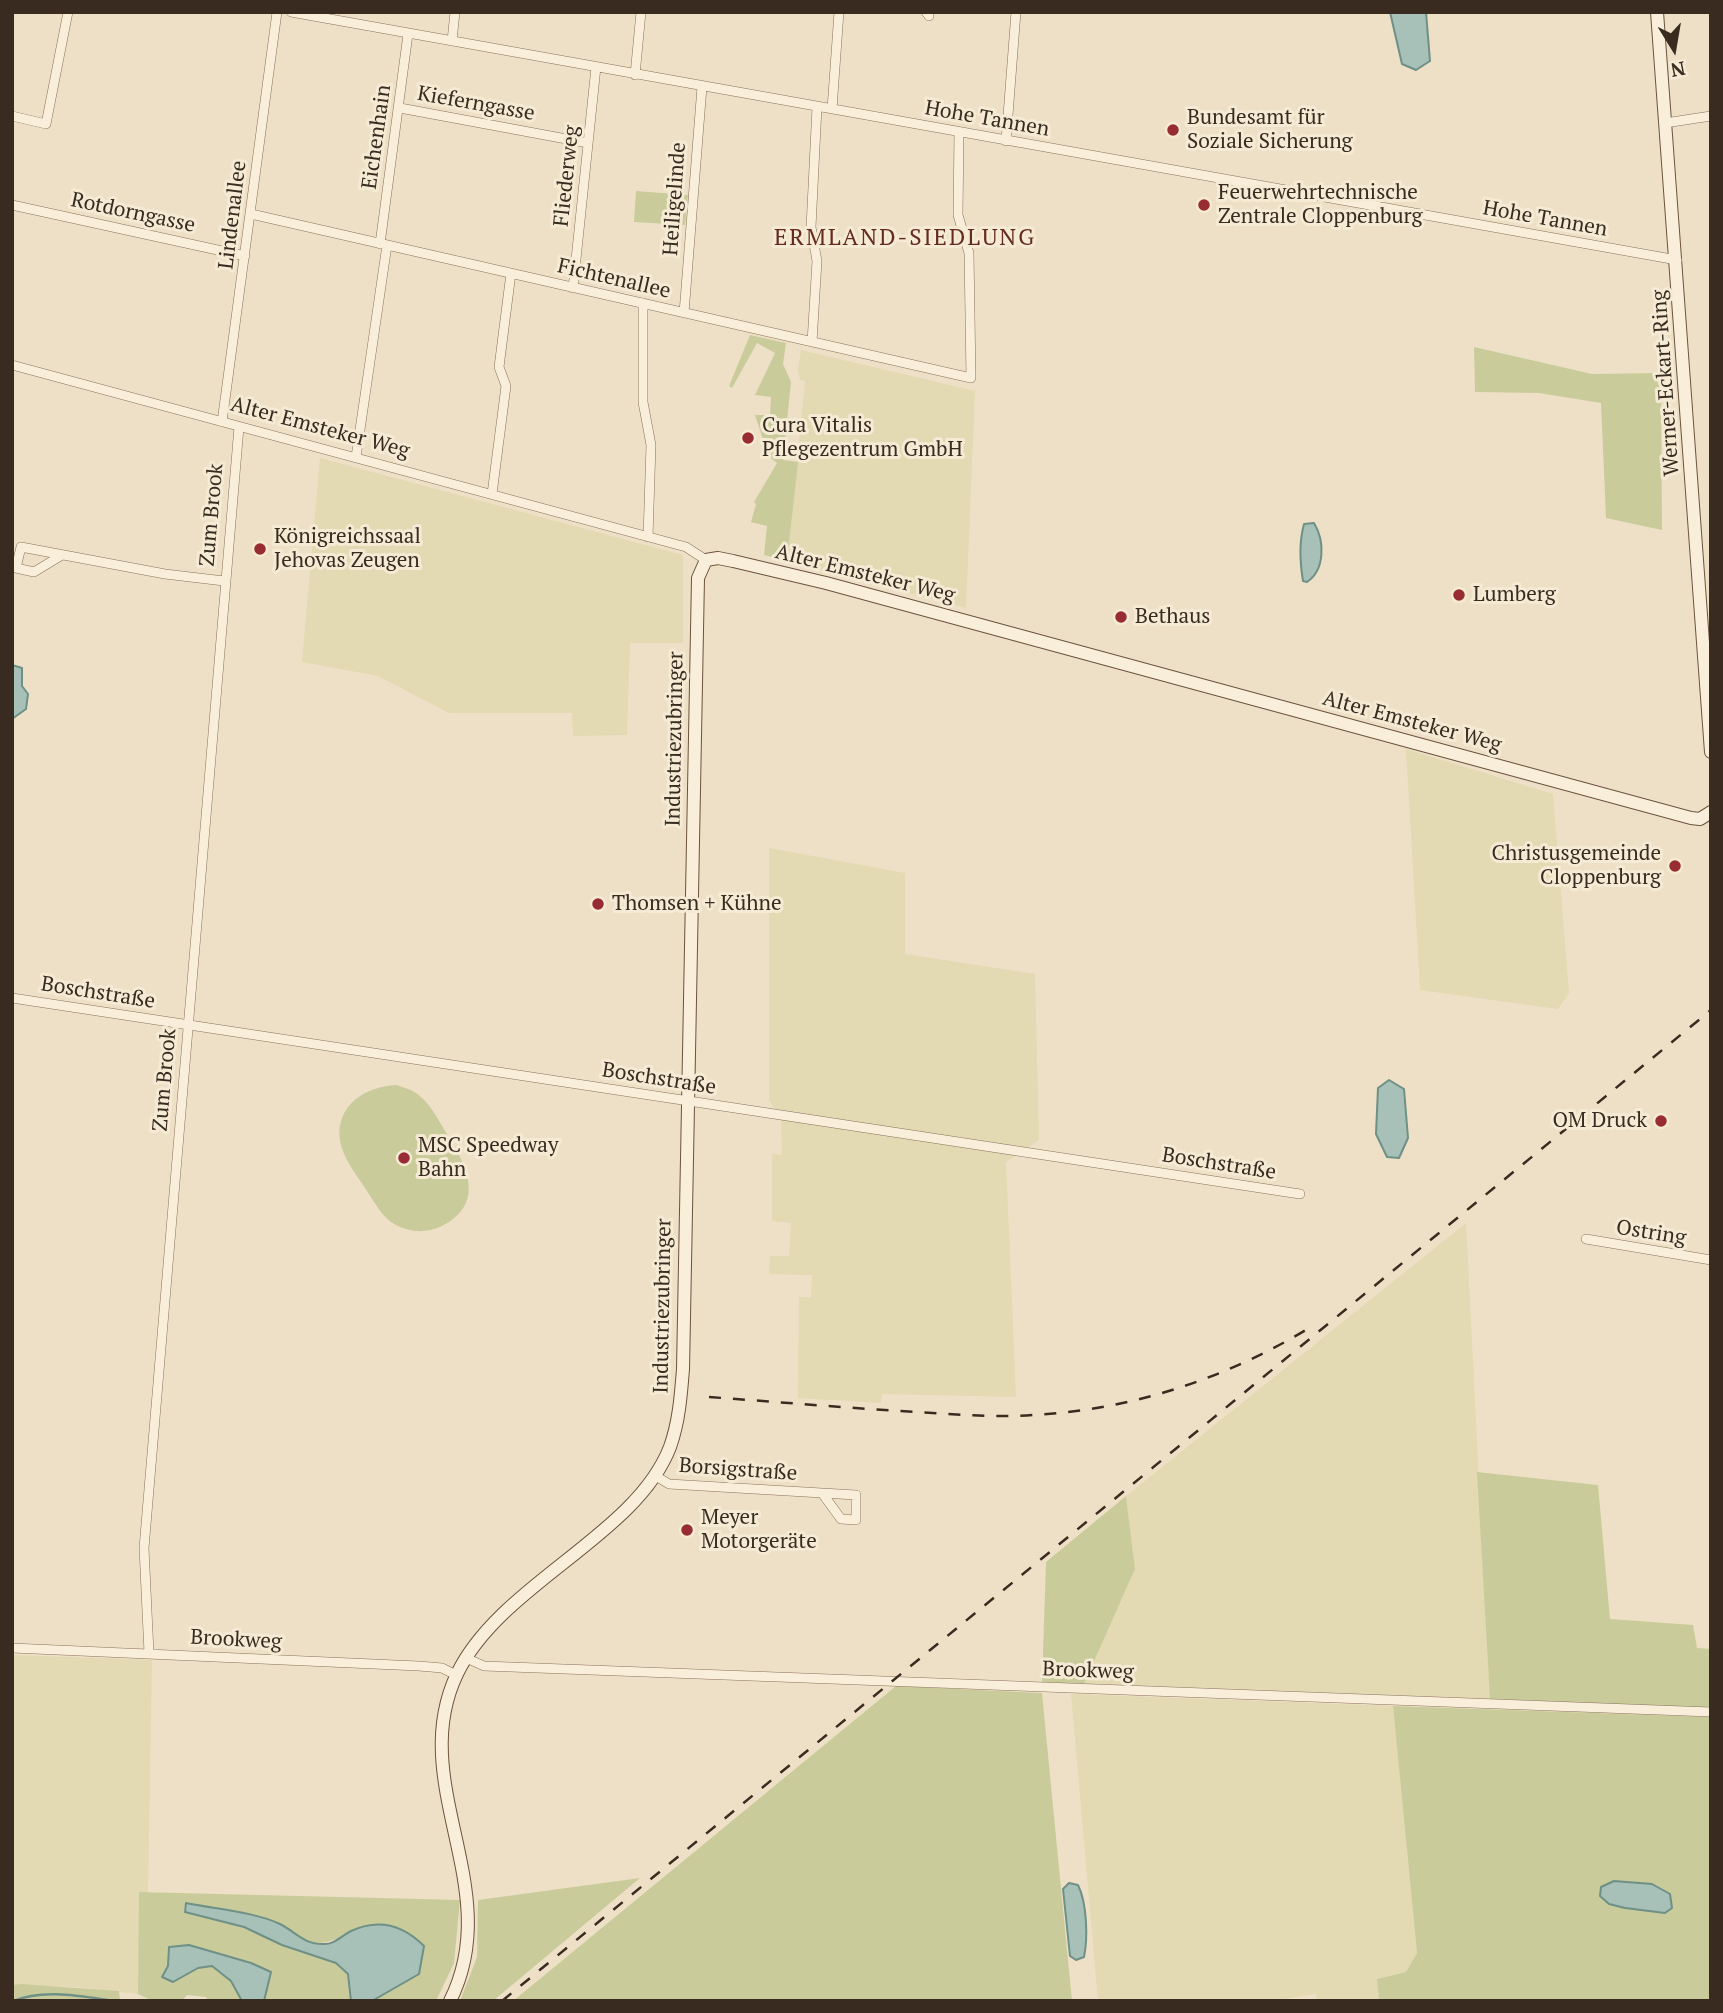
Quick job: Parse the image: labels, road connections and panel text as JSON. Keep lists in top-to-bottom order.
{
  "streets": {
    "street": [
      "Kieferngasse",
      "Hohe Tannen",
      "Eichenhain",
      "Fliederweg",
      "Heiligelinde",
      "Rotdorngasse",
      "Lindenallee",
      "Fichtenallee",
      "Werner-Eckart-Ring",
      "Alter Emsteker Weg",
      "Zum Brook",
      "Industriezubringer",
      "Boschstraße",
      "Ostring",
      "Borsigstraße",
      "Brookweg"
    ]
  },
  "crossings": [
    ["Kieferngasse", "Eichenhain"],
    ["Kieferngasse", "Fliederweg"],
    ["Hohe Tannen", "Eichenhain"],
    ["Hohe Tannen", "Fliederweg"],
    ["Hohe Tannen", "Heiligelinde"],
    ["Hohe Tannen", "Fichtenallee"],
    ["Hohe Tannen", "Werner-Eckart-Ring"],
    ["Eichenhain", "Fichtenallee"],
    ["Eichenhain", "Alter Emsteker Weg"],
    ["Fliederweg", "Fichtenallee"],
    ["Heiligelinde", "Fichtenallee"],
    ["Rotdorngasse", "Lindenallee"],
    ["Lindenallee", "Fichtenallee"],
    ["Lindenallee", "Alter Emsteker Weg"],
    ["Alter Emsteker Weg", "Zum Brook"],
    ["Alter Emsteker Weg", "Industriezubringer"],
    ["Zum Brook", "Boschstraße"],
    ["Zum Brook", "Brookweg"],
    ["Industriezubringer", "Boschstraße"],
    ["Industriezubringer", "Borsigstraße"],
    ["Industriezubringer", "Brookweg"]
  ],
  "districts": ["ERMLAND-SIEDLUNG"],
  "places": [
    "Bundesamt für Soziale Sicherung",
    "Feuerwehrtechnische Zentrale Cloppenburg",
    "Cura Vitalis Pflegezentrum GmbH",
    "Königreichssaal Jehovas Zeugen",
    "Lumberg",
    "Bethaus",
    "Christusgemeinde Cloppenburg",
    "Thomsen + Kühne",
    "OM Druck",
    "MSC Speedway Bahn",
    "Meyer Motorgeräte"
  ],
  "north": "bottom"
}
